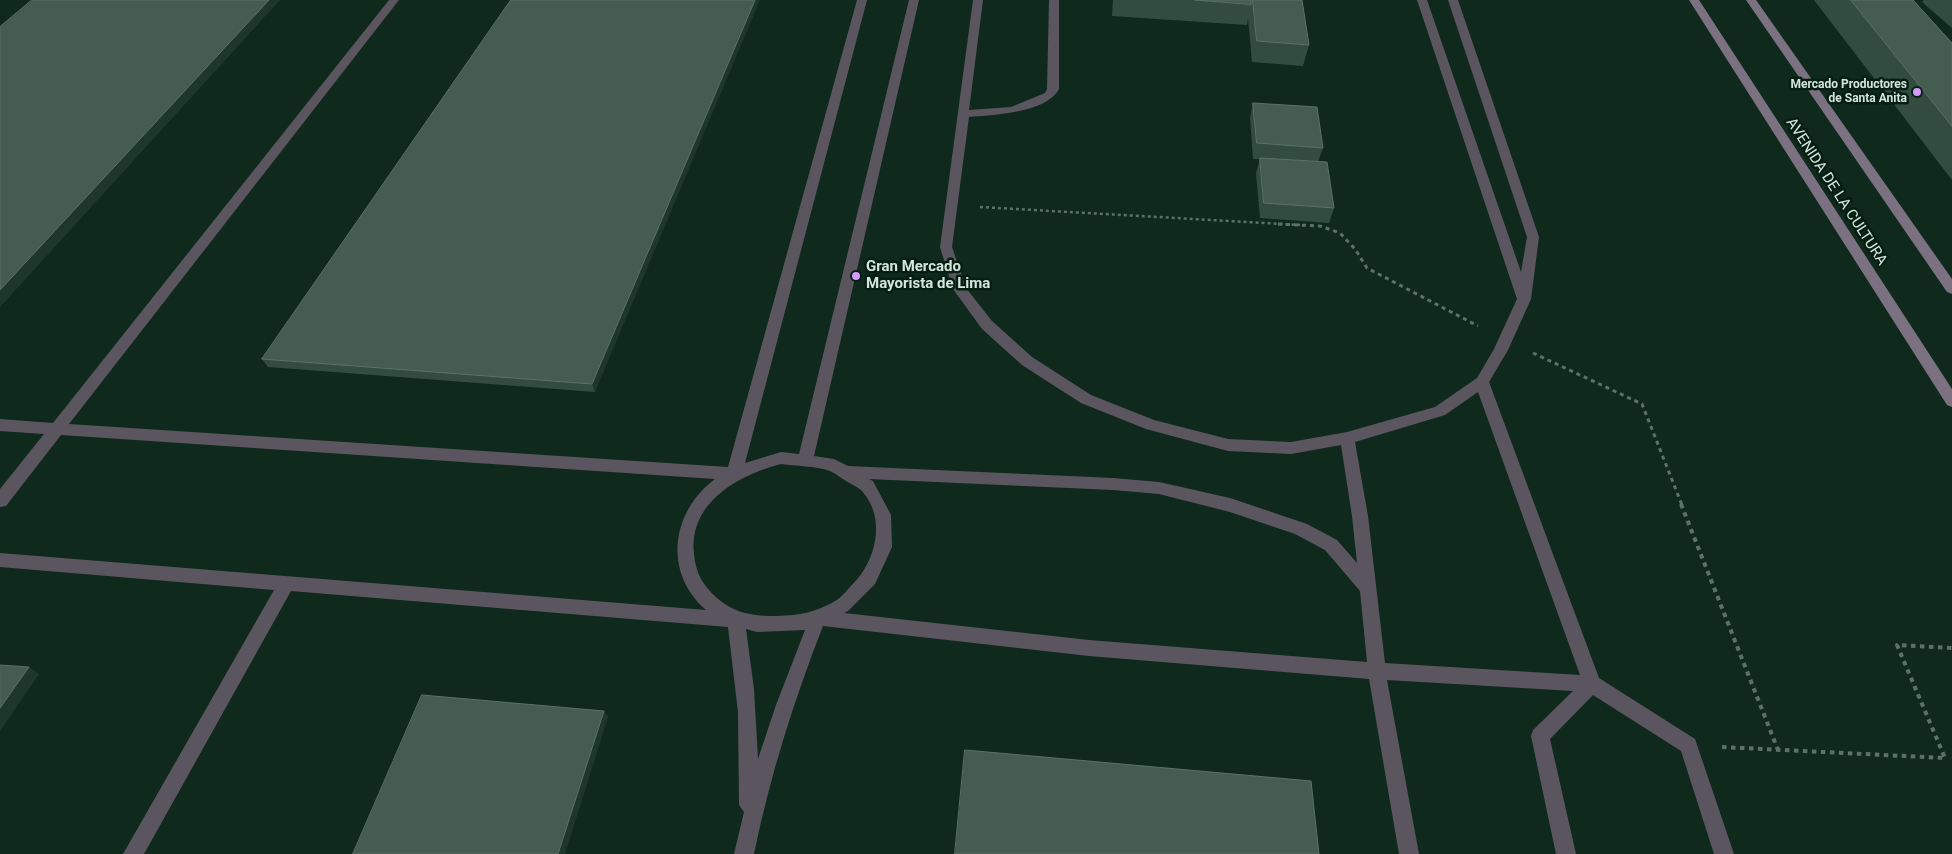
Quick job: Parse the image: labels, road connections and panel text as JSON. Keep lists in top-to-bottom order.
{
  "streets": {
    "main road": ["AVENIDA DE LA CULTURA"]
  },
  "places": ["Mercado Productores de Santa Anita", "Gran Mercado Mayorista de Lima"]
}
